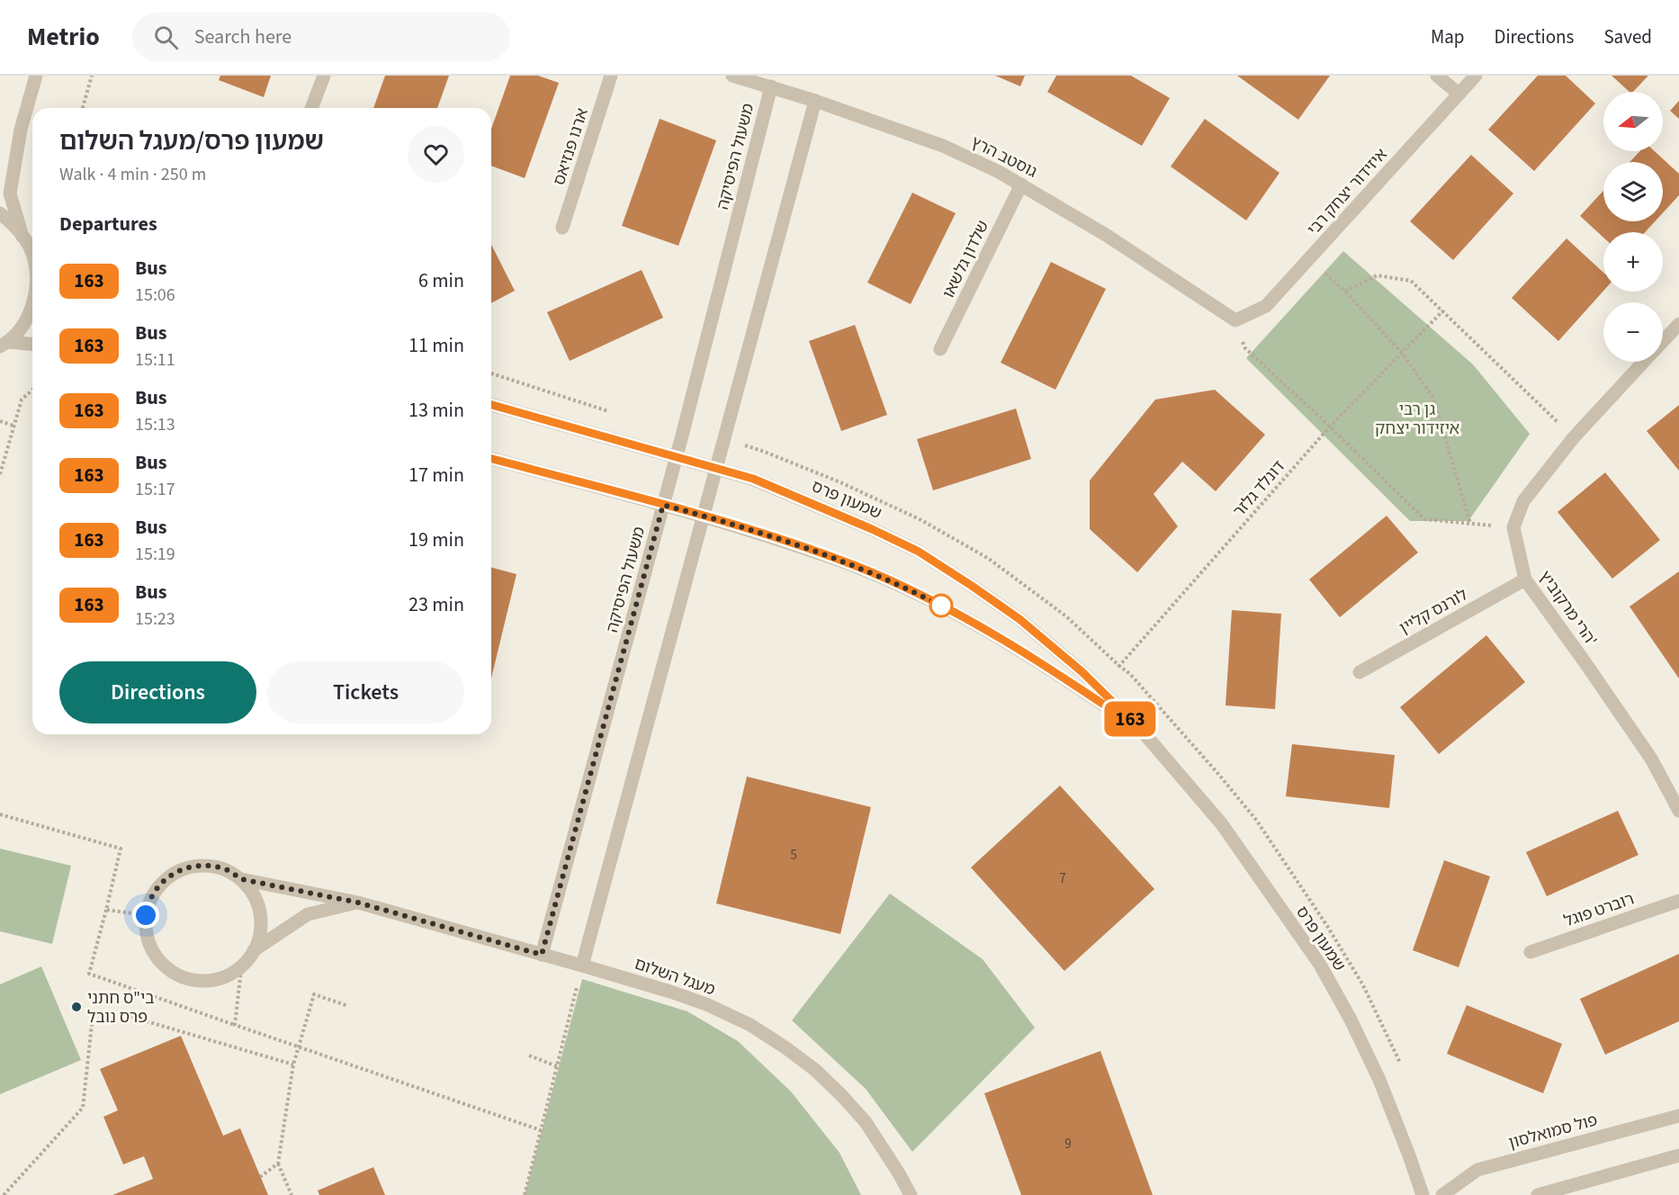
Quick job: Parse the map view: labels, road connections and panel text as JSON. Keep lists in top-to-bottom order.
{
  "streets": {
    "street": [
      "ארנו פנזיאס",
      "משעול הפיסיקה",
      "גוסטב הרץ",
      "איזידור יצחק רבי",
      "שלדון גלשאו",
      "שמעון פרס",
      "הרי מרקוביץ'",
      "לורנס קליין",
      "רוברט פוגל",
      "מעגל השלום",
      "פול סמואלסון"
    ],
    "path": ["דונלד גלזר"]
  },
  "crossings": [
    ["משעול הפיסיקה", "גוסטב הרץ"],
    ["משעול הפיסיקה", "שמעון פרס"],
    ["משעול הפיסיקה", "מעגל השלום"],
    ["גוסטב הרץ", "איזידור יצחק רבי"],
    ["גוסטב הרץ", "שלדון גלשאו"],
    ["דונלד גלזר", "שמעון פרס"],
    ["הרי מרקוביץ'", "לורנס קליין"]
  ],
  "parks": ["גן רבי איזידור יצחק"],
  "places": ["בי\"ס חתני פרס נובל"],
  "lines": ["bus line 163"],
  "house_numbers": ["5", "7", "9"],
  "north": "left",
  "page": {
    "header": "Metrio",
    "search": "Search here",
    "nav": ["Map", "Directions", "Saved"],
    "on_map": "163",
    "map_buttons": ["+", "−"],
    "heading": [
      ["שמעון פרס/מעגל השלום", "Walk · 4 min · 250 m"],
      "Departures"
    ],
    "list": [
      {
        "mark": "163",
        "name": "Bus",
        "note": "15:06",
        "value": "6 min"
      },
      {
        "mark": "163",
        "name": "Bus",
        "note": "15:11",
        "value": "11 min"
      },
      {
        "mark": "163",
        "name": "Bus",
        "note": "15:13",
        "value": "13 min"
      },
      {
        "mark": "163",
        "name": "Bus",
        "note": "15:17",
        "value": "17 min"
      },
      {
        "mark": "163",
        "name": "Bus",
        "note": "15:19",
        "value": "19 min"
      },
      {
        "mark": "163",
        "name": "Bus",
        "note": "15:23",
        "value": "23 min"
      }
    ],
    "buttons": ["Directions", "Tickets"]
  }
}
